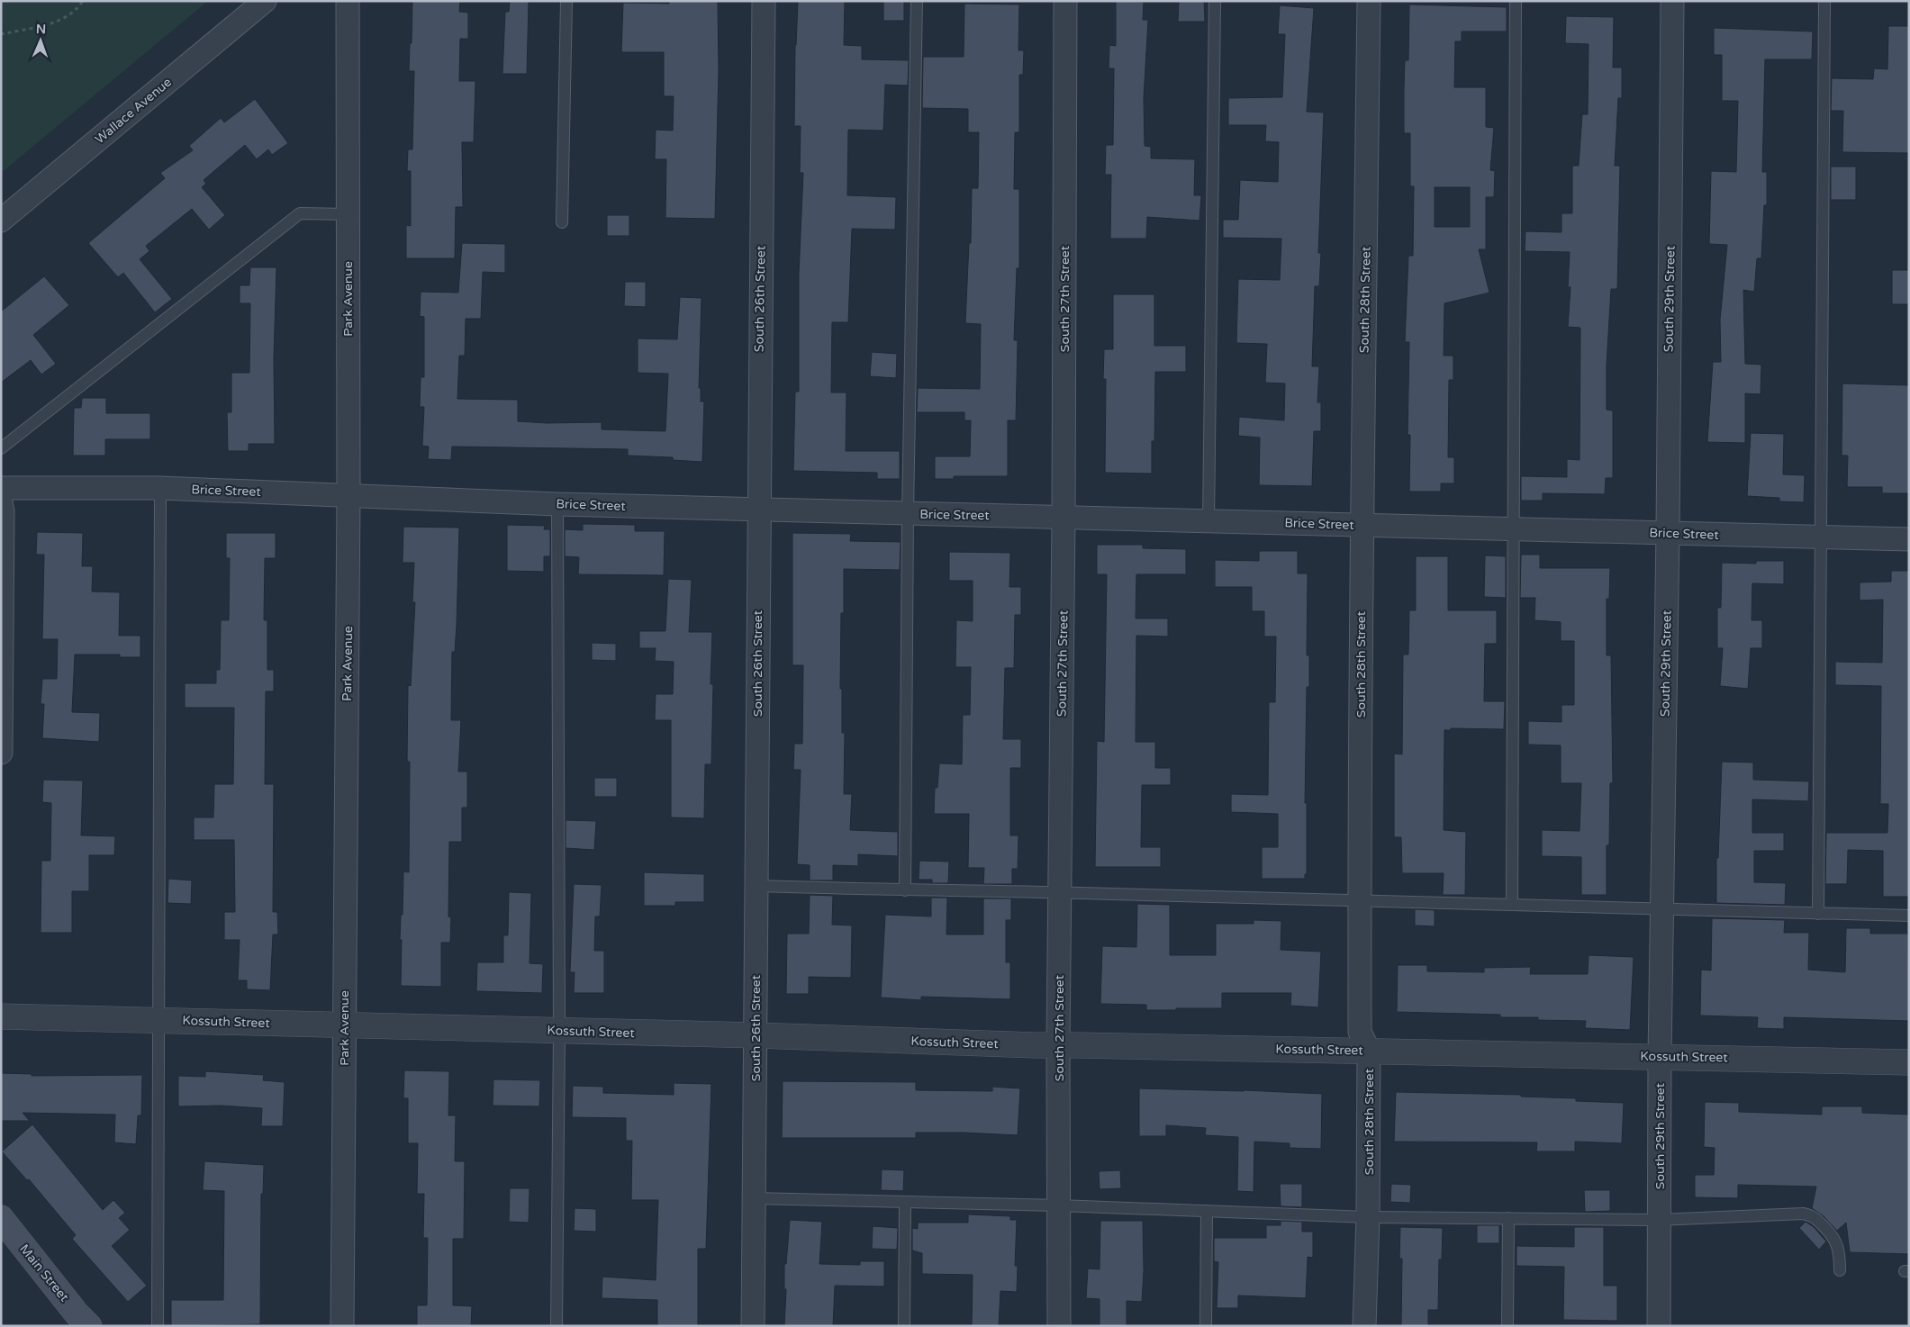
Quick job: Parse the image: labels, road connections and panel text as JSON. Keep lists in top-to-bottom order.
{
  "streets": {
    "main road": ["Main Street"],
    "street": [
      "Wallace Avenue",
      "Park Avenue",
      "South 26th Street",
      "South 27th Street",
      "South 29th Street",
      "South 28th Street",
      "Brice Street",
      "Kossuth Street"
    ]
  },
  "crossings": [
    ["Park Avenue", "Brice Street"],
    ["Park Avenue", "Kossuth Street"],
    ["South 26th Street", "Brice Street"],
    ["South 26th Street", "Kossuth Street"],
    ["South 27th Street", "Brice Street"],
    ["South 27th Street", "Kossuth Street"],
    ["South 29th Street", "Brice Street"],
    ["South 29th Street", "Kossuth Street"],
    ["South 28th Street", "Brice Street"],
    ["South 28th Street", "Kossuth Street"]
  ],
  "north": "top"
}
